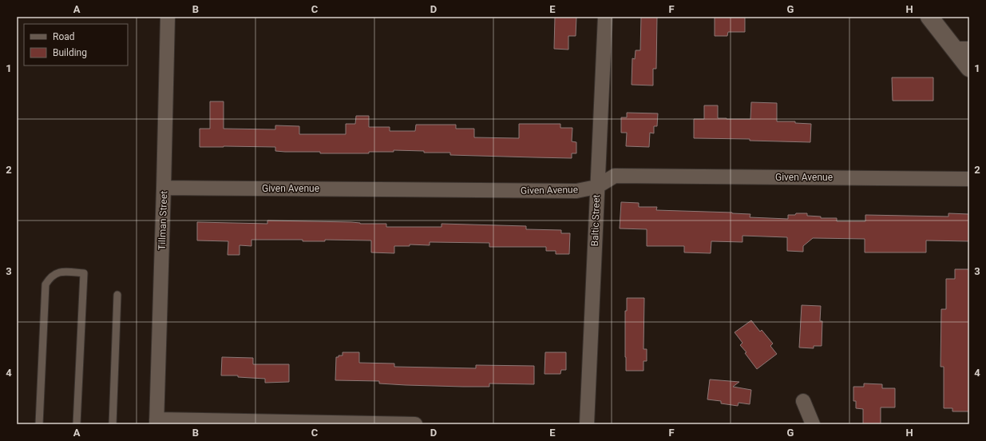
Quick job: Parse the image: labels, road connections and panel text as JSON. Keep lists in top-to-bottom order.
{
  "streets": {
    "street": ["Given Avenue", "Tillman Street", "Baltic Street"]
  },
  "crossings": [
    ["Given Avenue", "Tillman Street"],
    ["Given Avenue", "Baltic Street"]
  ],
  "legend": ["Road", "Building"],
  "grid": {
    "columns": [
      "A",
      "B",
      "C",
      "D",
      "E",
      "F",
      "G",
      "H"
    ],
    "rows": [
      "1",
      "2",
      "3",
      "4"
    ]
  }
}
